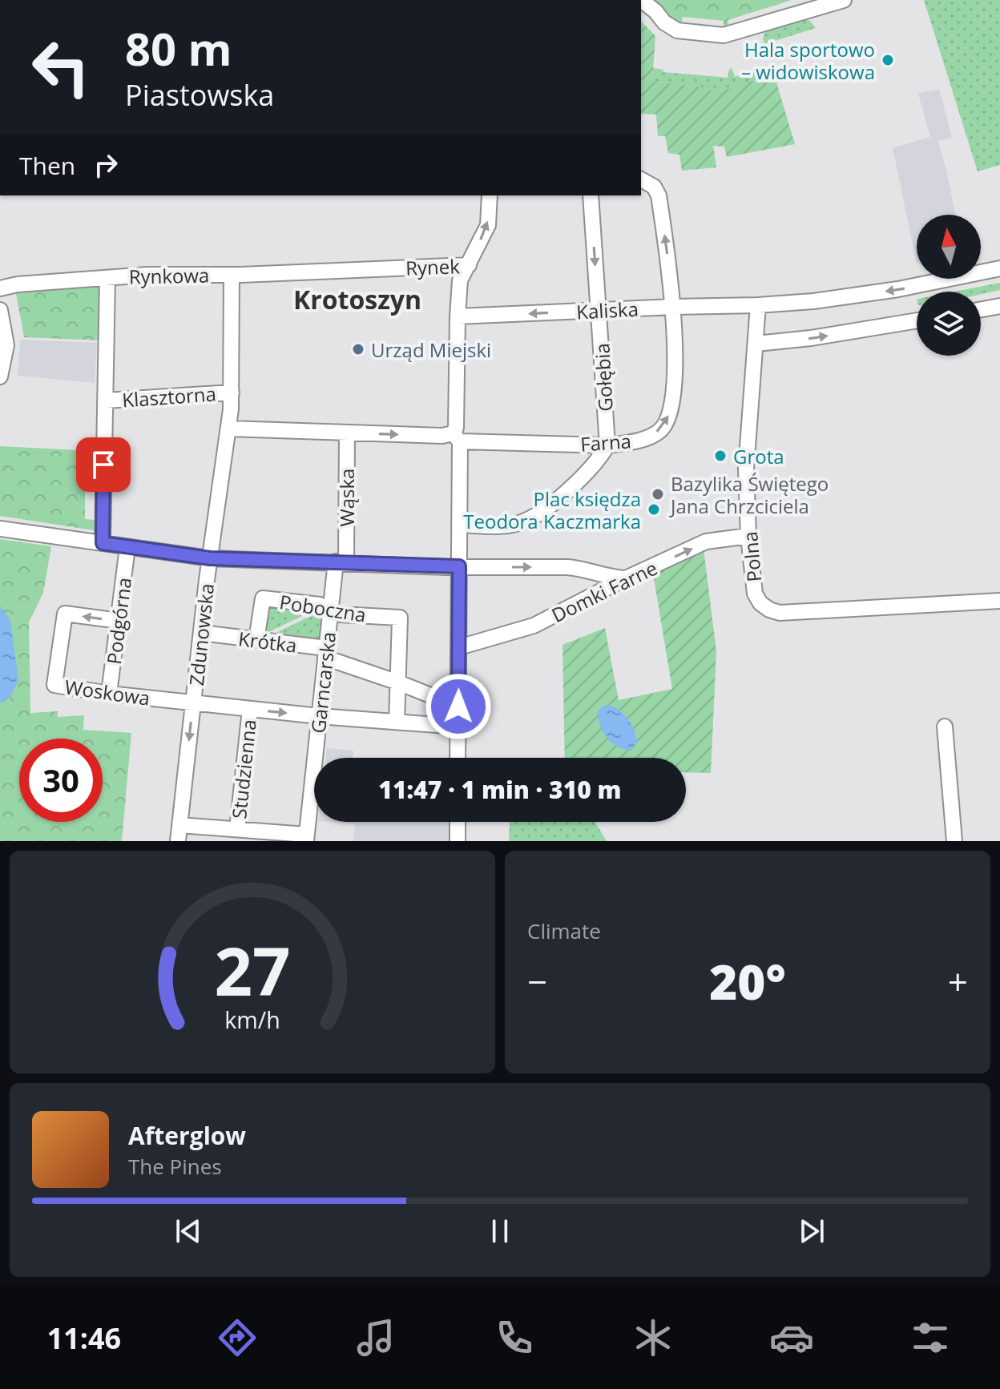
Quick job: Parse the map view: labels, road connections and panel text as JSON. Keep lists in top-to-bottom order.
{
  "streets": {
    "street": [
      "Rynek",
      "Rynkowa",
      "Kaliska",
      "Gołębia",
      "Klasztorna",
      "Farna",
      "Wąska",
      "Polna",
      "Domki Farne",
      "Poboczna",
      "Podgórna",
      "Zdunowska",
      "Krótka",
      "Garncarska",
      "Woskowa",
      "Studzienna"
    ]
  },
  "crossings": [
    ["Rynek", "Rynkowa"],
    ["Rynek", "Kaliska"],
    ["Rynek", "Farna"],
    ["Rynek", "Domki Farne"],
    ["Rynek", "Krótka"],
    ["Rynek", "Woskowa"],
    ["Kaliska", "Gołębia"],
    ["Kaliska", "Farna"],
    ["Kaliska", "Polna"],
    ["Gołębia", "Farna"],
    ["Wąska", "Garncarska"],
    ["Polna", "Domki Farne"],
    ["Poboczna", "Krótka"],
    ["Poboczna", "Garncarska"],
    ["Podgórna", "Woskowa"],
    ["Zdunowska", "Woskowa"],
    ["Krótka", "Garncarska"],
    ["Garncarska", "Woskowa"],
    ["Woskowa", "Studzienna"]
  ],
  "one_way": ["Farna"],
  "districts": ["Krotoszyn"],
  "places": [
    "Hala sportowo – widowiskowa",
    "Urząd Miejski",
    "Grota",
    "Bazylika Świętego Jana Chrzciciela",
    "Plac księdza Teodora Kaczmarka"
  ],
  "north": "top",
  "page": {
    "turn": ["80 m", "Piastowska"],
    "then": "Then",
    "limit": "30",
    "trip": "11:47 · 1 min · 310 m",
    "tile": "Climate",
    "heat": ["−", "20°", "+"],
    "song": ["Afterglow", "The Pines"],
    "tabs": "11:46",
    "gauge": ["27", "km/h"]
  }
}
